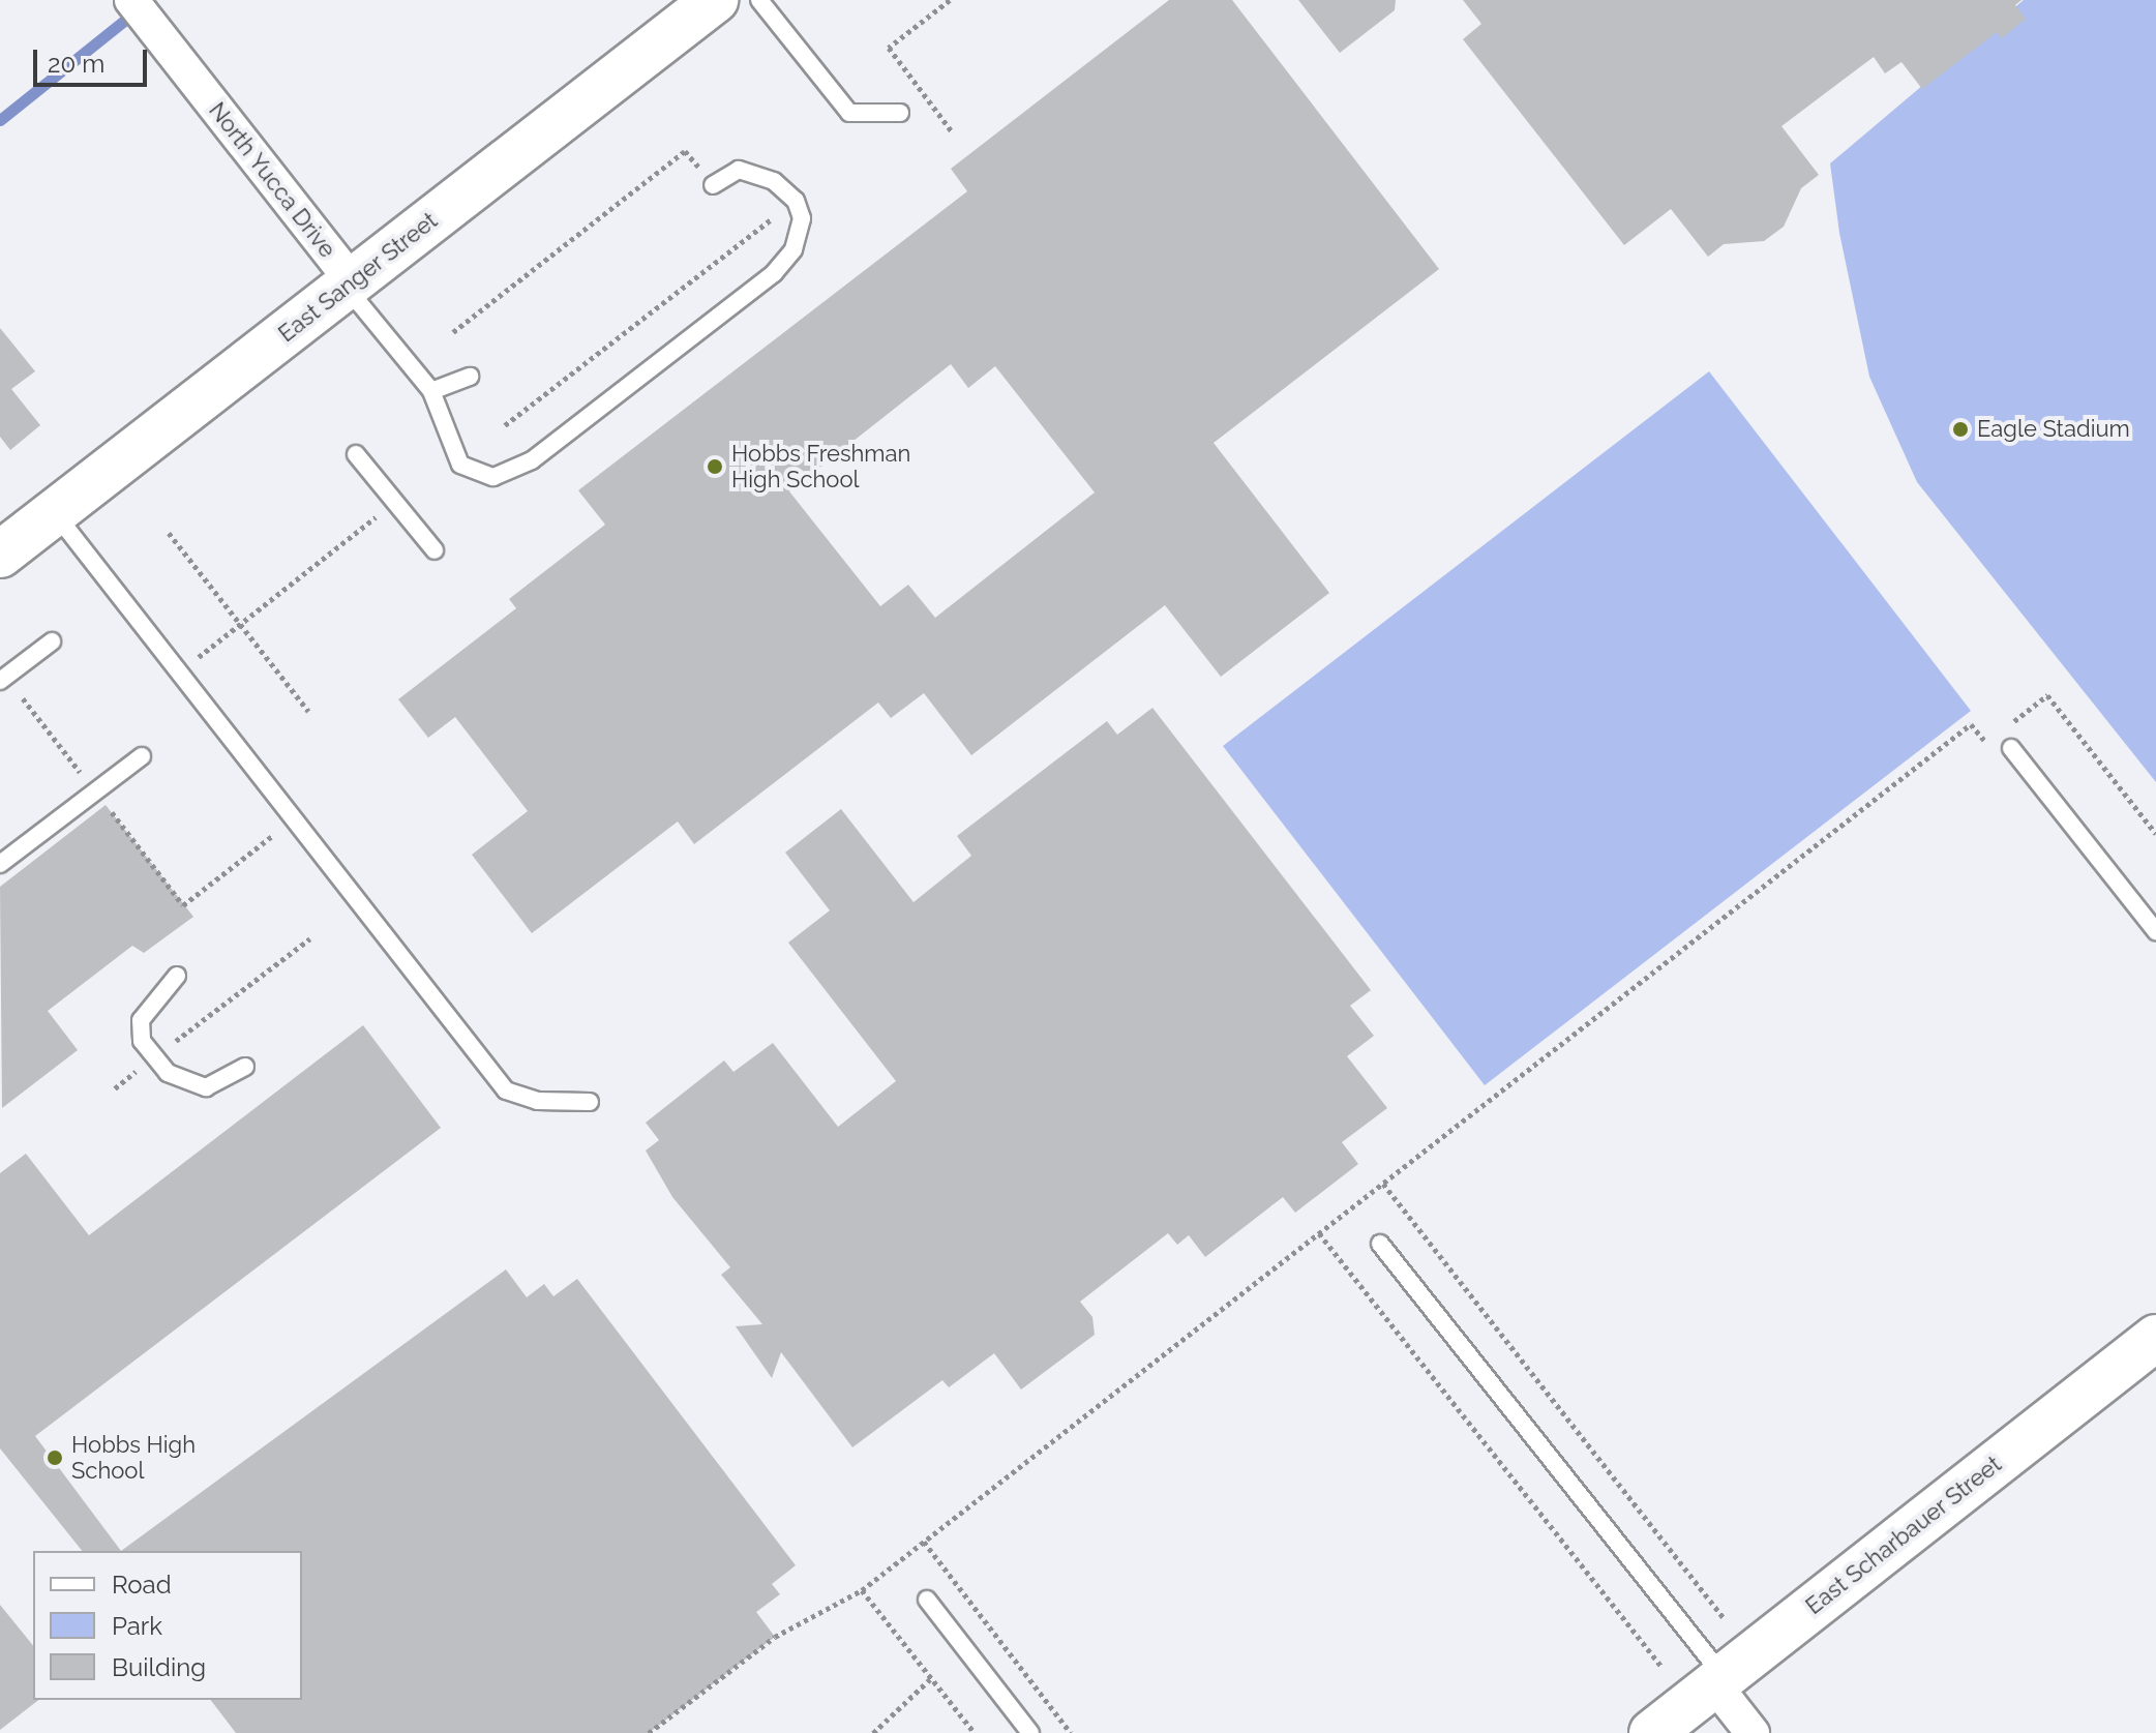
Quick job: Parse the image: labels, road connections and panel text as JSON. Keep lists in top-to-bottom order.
{
  "streets": {
    "main road": ["East Sanger Street", "East Scharbauer Street"],
    "street": ["North Yucca Drive"]
  },
  "crossings": [
    ["North Yucca Drive", "East Sanger Street"]
  ],
  "places": ["Eagle Stadium", "Hobbs Freshman High School", "Hobbs High School"],
  "legend": ["Road", "Park", "Building"],
  "scale_bar": "20 m"
}
